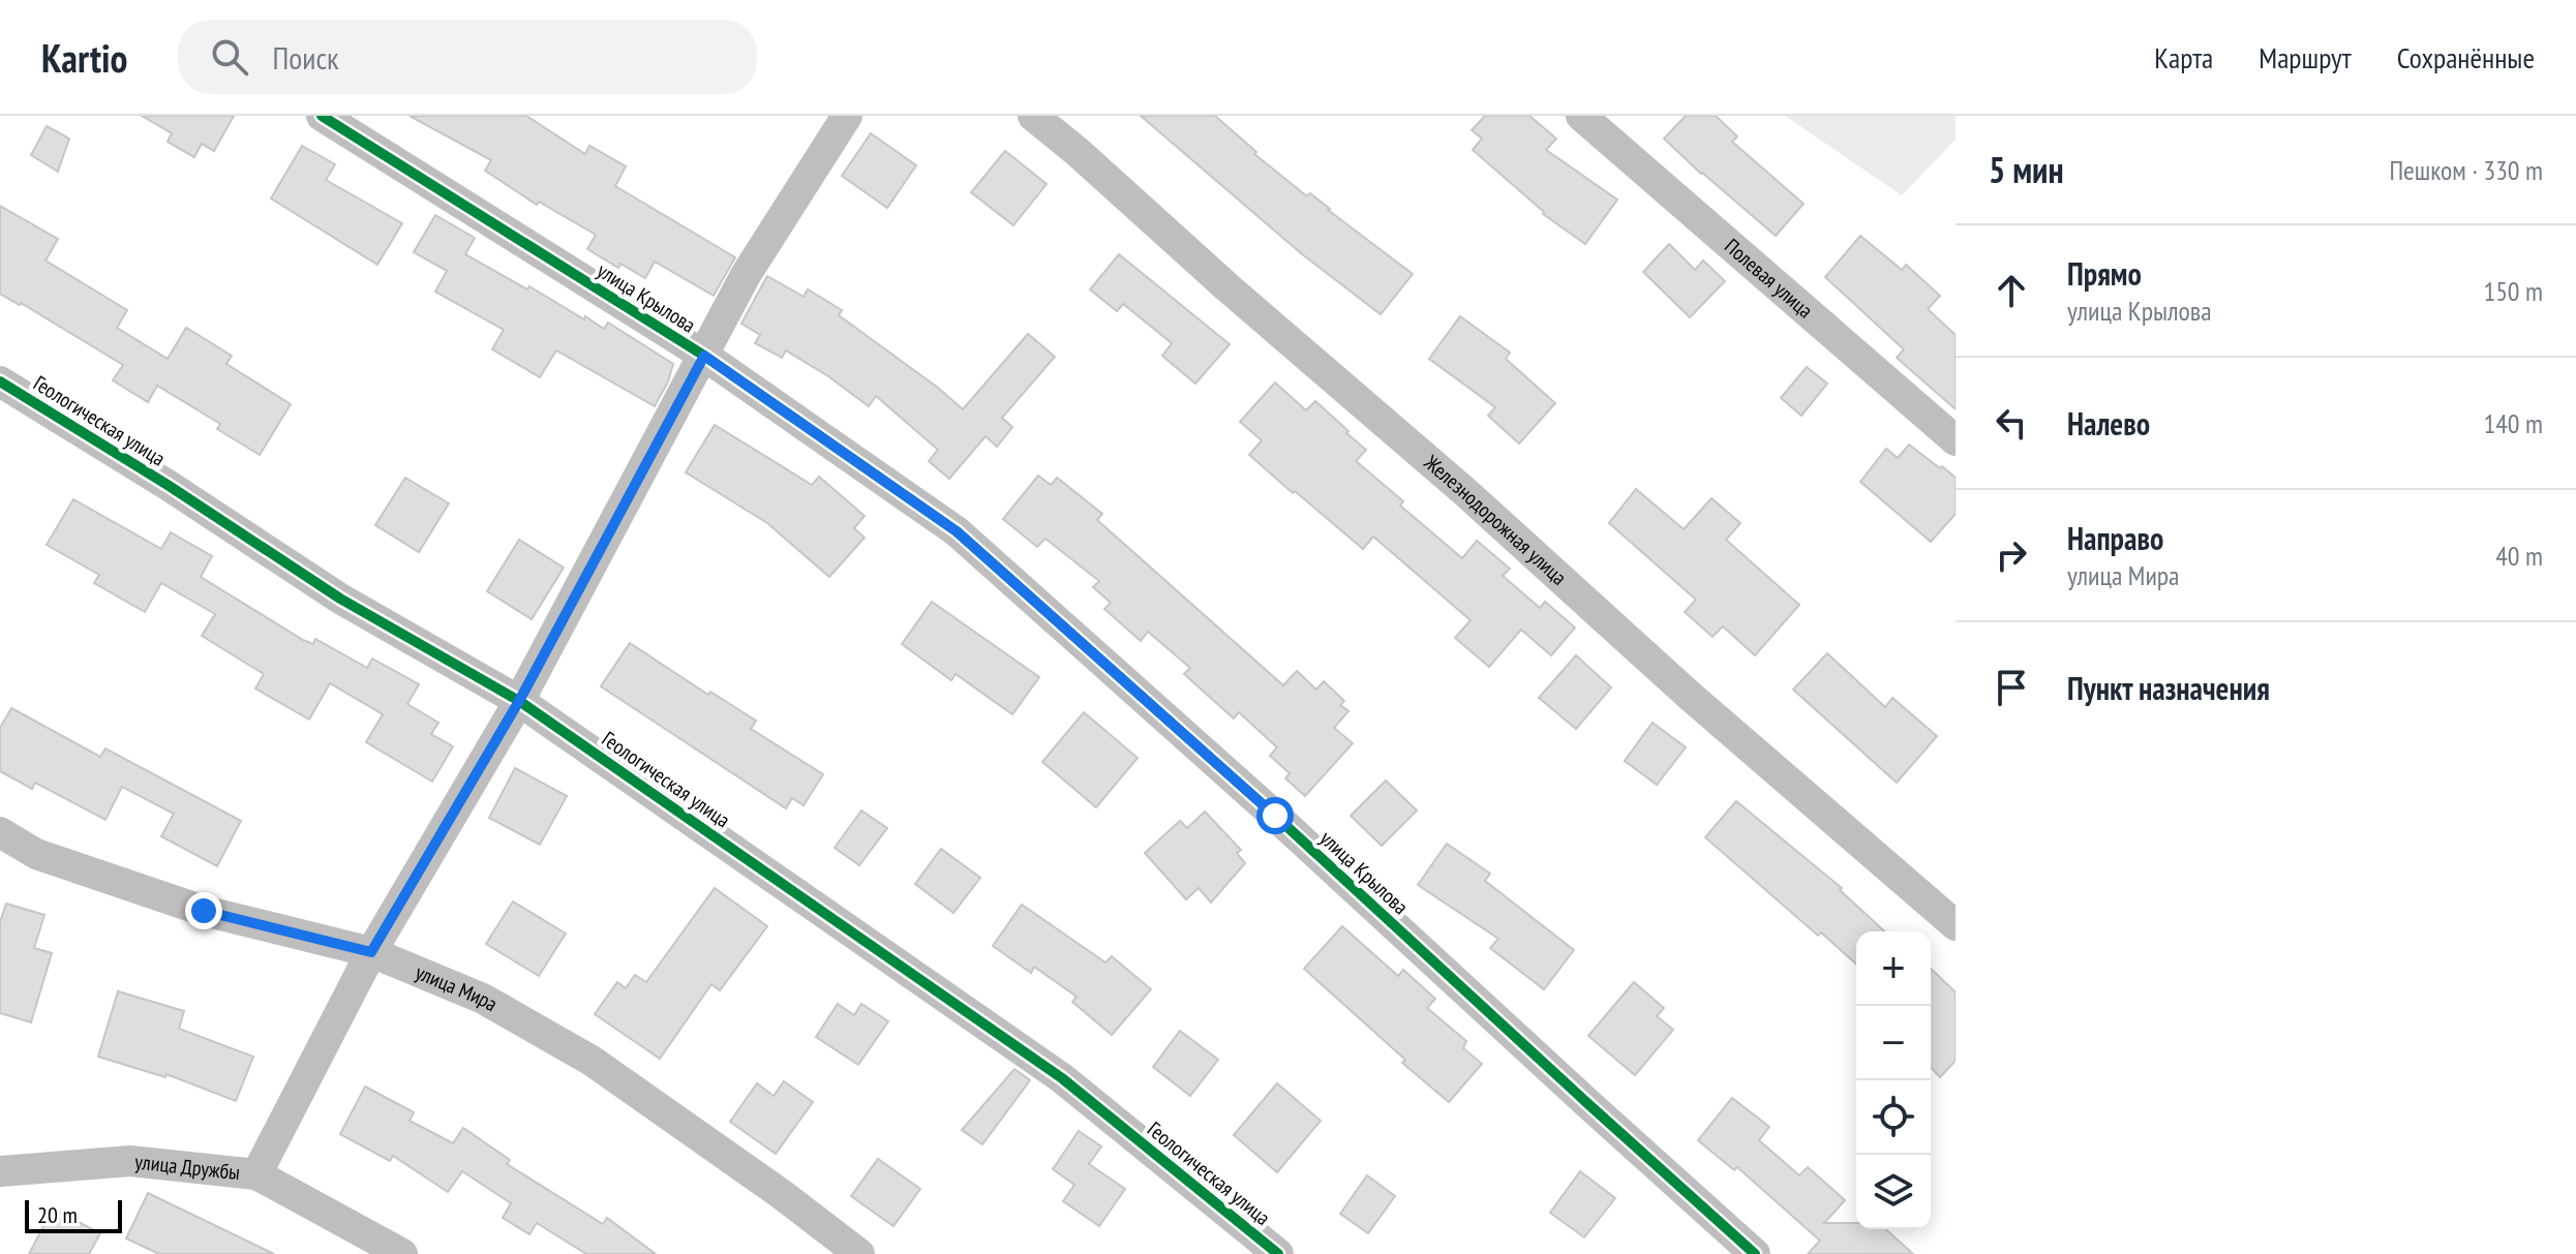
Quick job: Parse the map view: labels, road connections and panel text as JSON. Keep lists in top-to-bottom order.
{
  "streets": {
    "street": [
      "Полевая улица",
      "улица Крылова",
      "Геологическая улица",
      "Железнодорожная улица",
      "улица Мира",
      "улица Дружбы"
    ]
  },
  "scale_bar": "20 m",
  "page": {
    "header": "Kartio",
    "search": "Поиск",
    "nav": ["Карта", "Маршрут", "Сохранённые"],
    "heading": ["5 мин", "Пешком · 330 m"],
    "list": [
      ["Прямо", "улица Крылова", "150 m"],
      ["Налево", "140 m"],
      ["Направо", "улица Мира", "40 m"],
      "Пункт назначения"
    ],
    "map_buttons": ["+", "−"],
    "scale": "20 m"
  }
}
